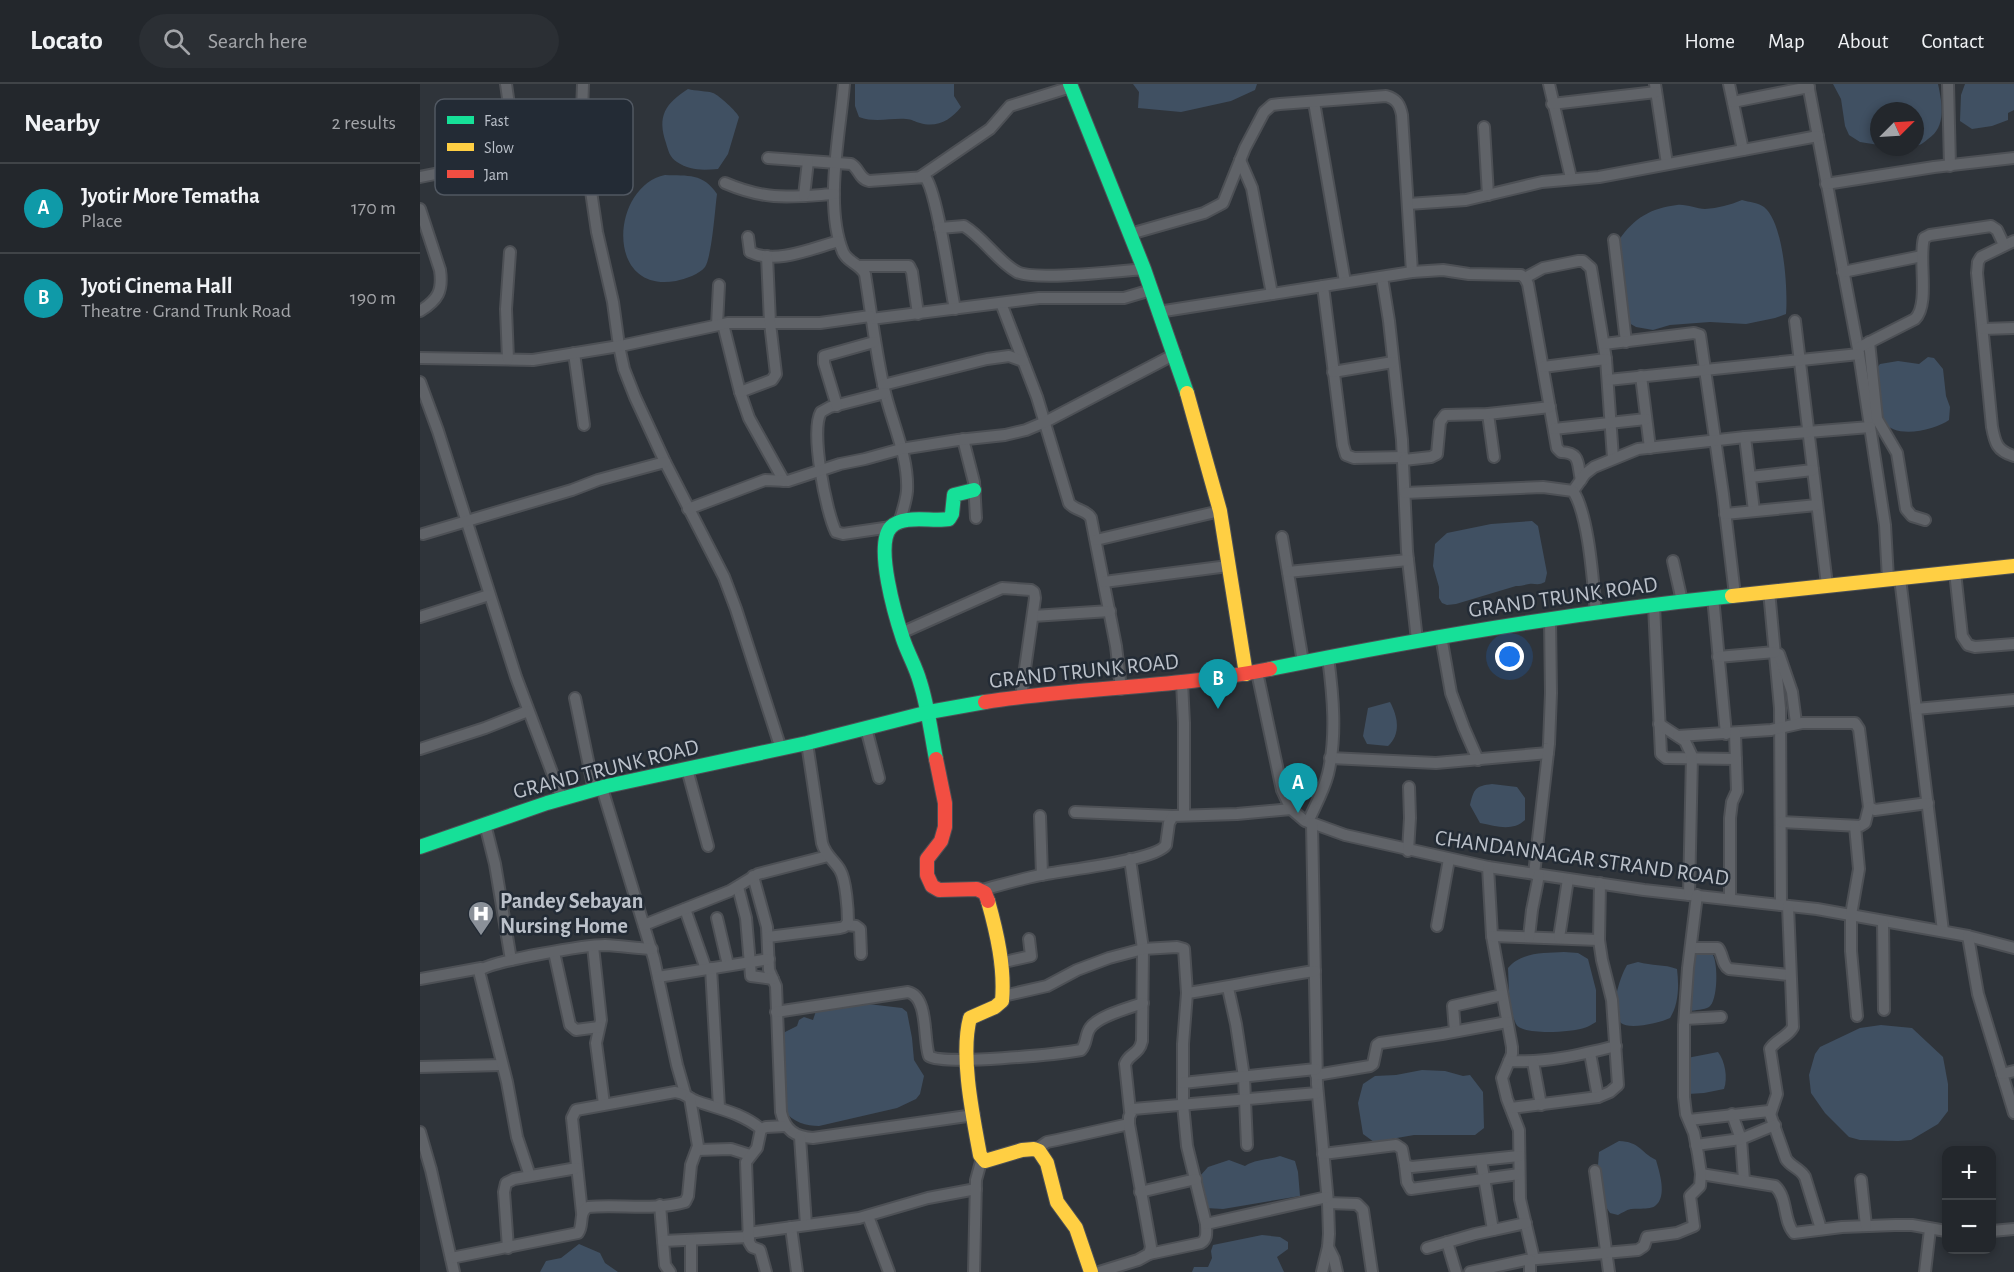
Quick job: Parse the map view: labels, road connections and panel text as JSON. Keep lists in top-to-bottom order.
{
  "streets": {
    "street": ["GRAND TRUNK ROAD", "CHANDANNAGAR STRAND ROAD"]
  },
  "places": {
    "hospital": ["Pandey Sebayan Nursing Home"]
  },
  "legend": ["Fast", "Slow", "Jam"],
  "north": "top right",
  "page": {
    "header": "Locato",
    "search": "Search here",
    "nav": [
      "Home",
      "Map",
      "About",
      "Contact"
    ],
    "heading": ["Nearby", "2 results"],
    "list": [
      {
        "mark": "A",
        "name": "Jyotir More Tematha",
        "note": "Place",
        "value": "170 m"
      },
      {
        "mark": "B",
        "name": "Jyoti Cinema Hall",
        "note": "Theatre · Grand Trunk Road",
        "value": "190 m"
      }
    ],
    "pins": ["B", "A"],
    "map_buttons": ["+", "−"]
  }
}
